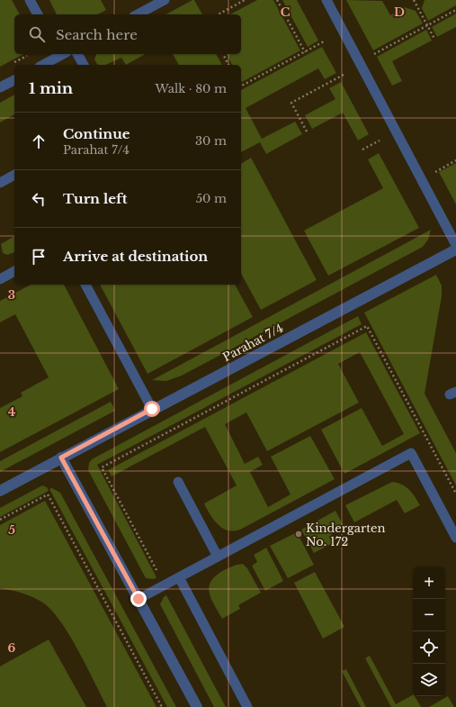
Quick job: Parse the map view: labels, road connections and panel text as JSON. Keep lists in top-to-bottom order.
{
  "streets": {
    "street": ["Parahat 7/4"]
  },
  "places": ["Kindergarten No. 172"],
  "page": {
    "search": "Search here",
    "heading": ["1 min", "Walk · 80 m"],
    "list": [
      ["Continue", "Parahat 7/4", "30 m"],
      ["Turn left", "50 m"],
      "Arrive at destination"
    ],
    "map_buttons": ["+", "−"]
  },
  "grid": {
    "columns": ["C", "D"],
    "rows": [
      "3",
      "4",
      "5",
      "6"
    ]
  }
}
